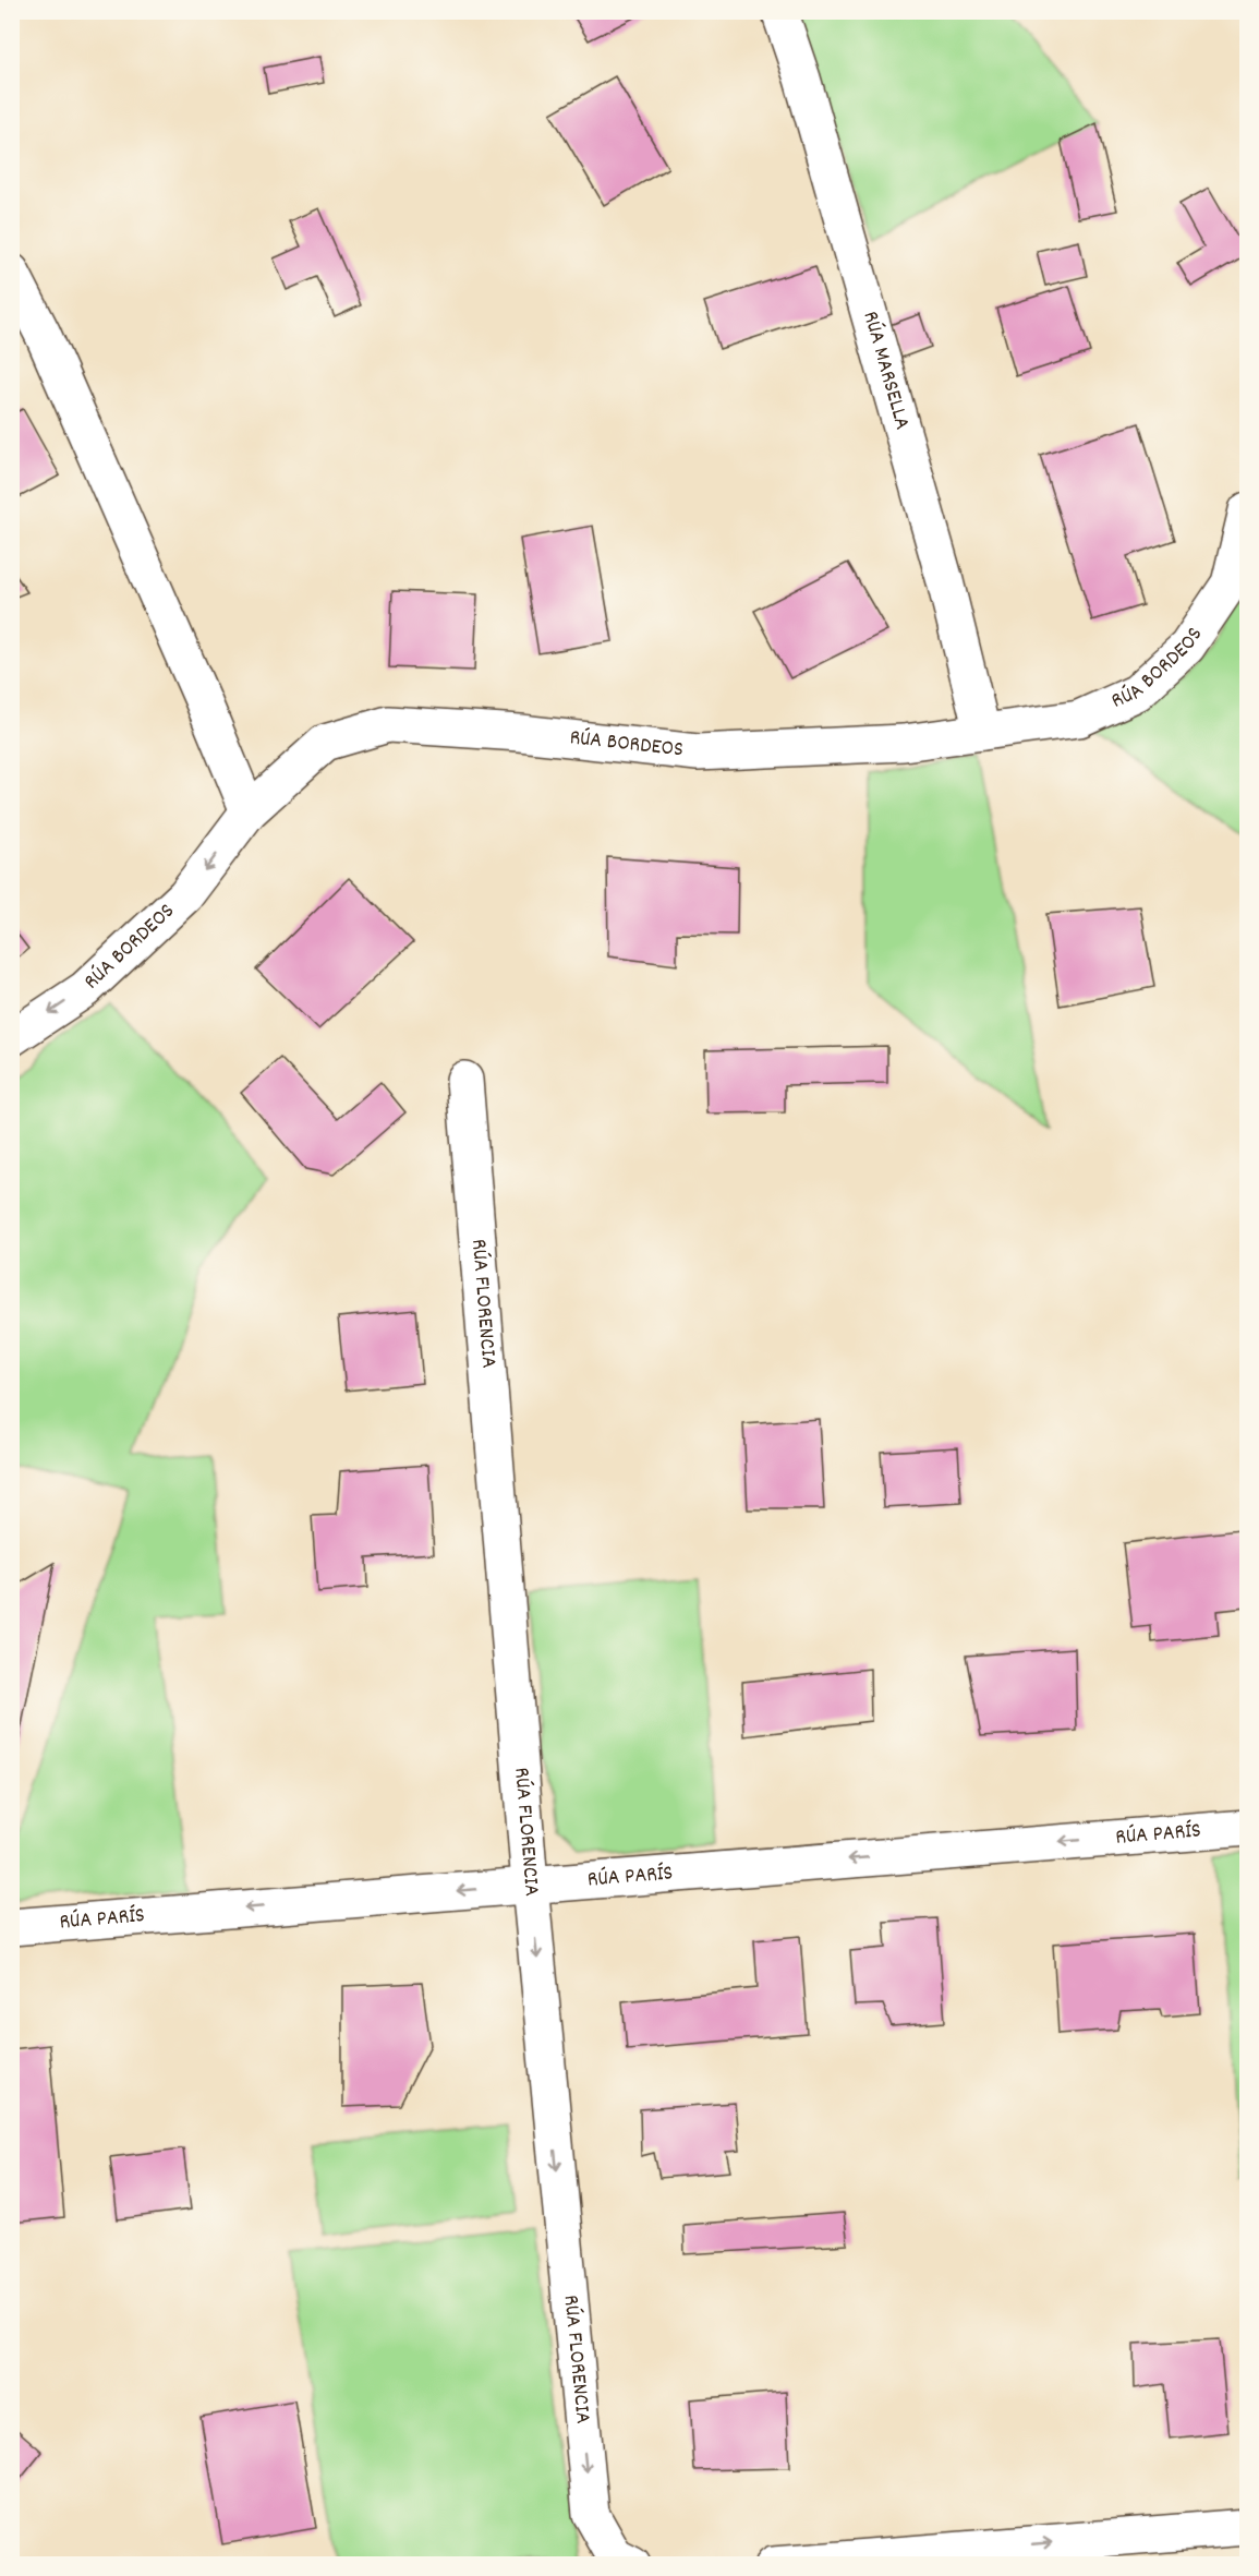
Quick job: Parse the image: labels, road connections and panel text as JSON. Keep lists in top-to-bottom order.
{
  "streets": {
    "street": [
      "RÚA MARSELLA",
      "RÚA BORDEOS",
      "RÚA FLORENCIA",
      "RÚA PARÍS"
    ]
  },
  "crossings": [
    ["RÚA MARSELLA", "RÚA BORDEOS"],
    ["RÚA FLORENCIA", "RÚA PARÍS"]
  ],
  "one_way": ["RÚA FLORENCIA", "RÚA PARÍS"]
}
